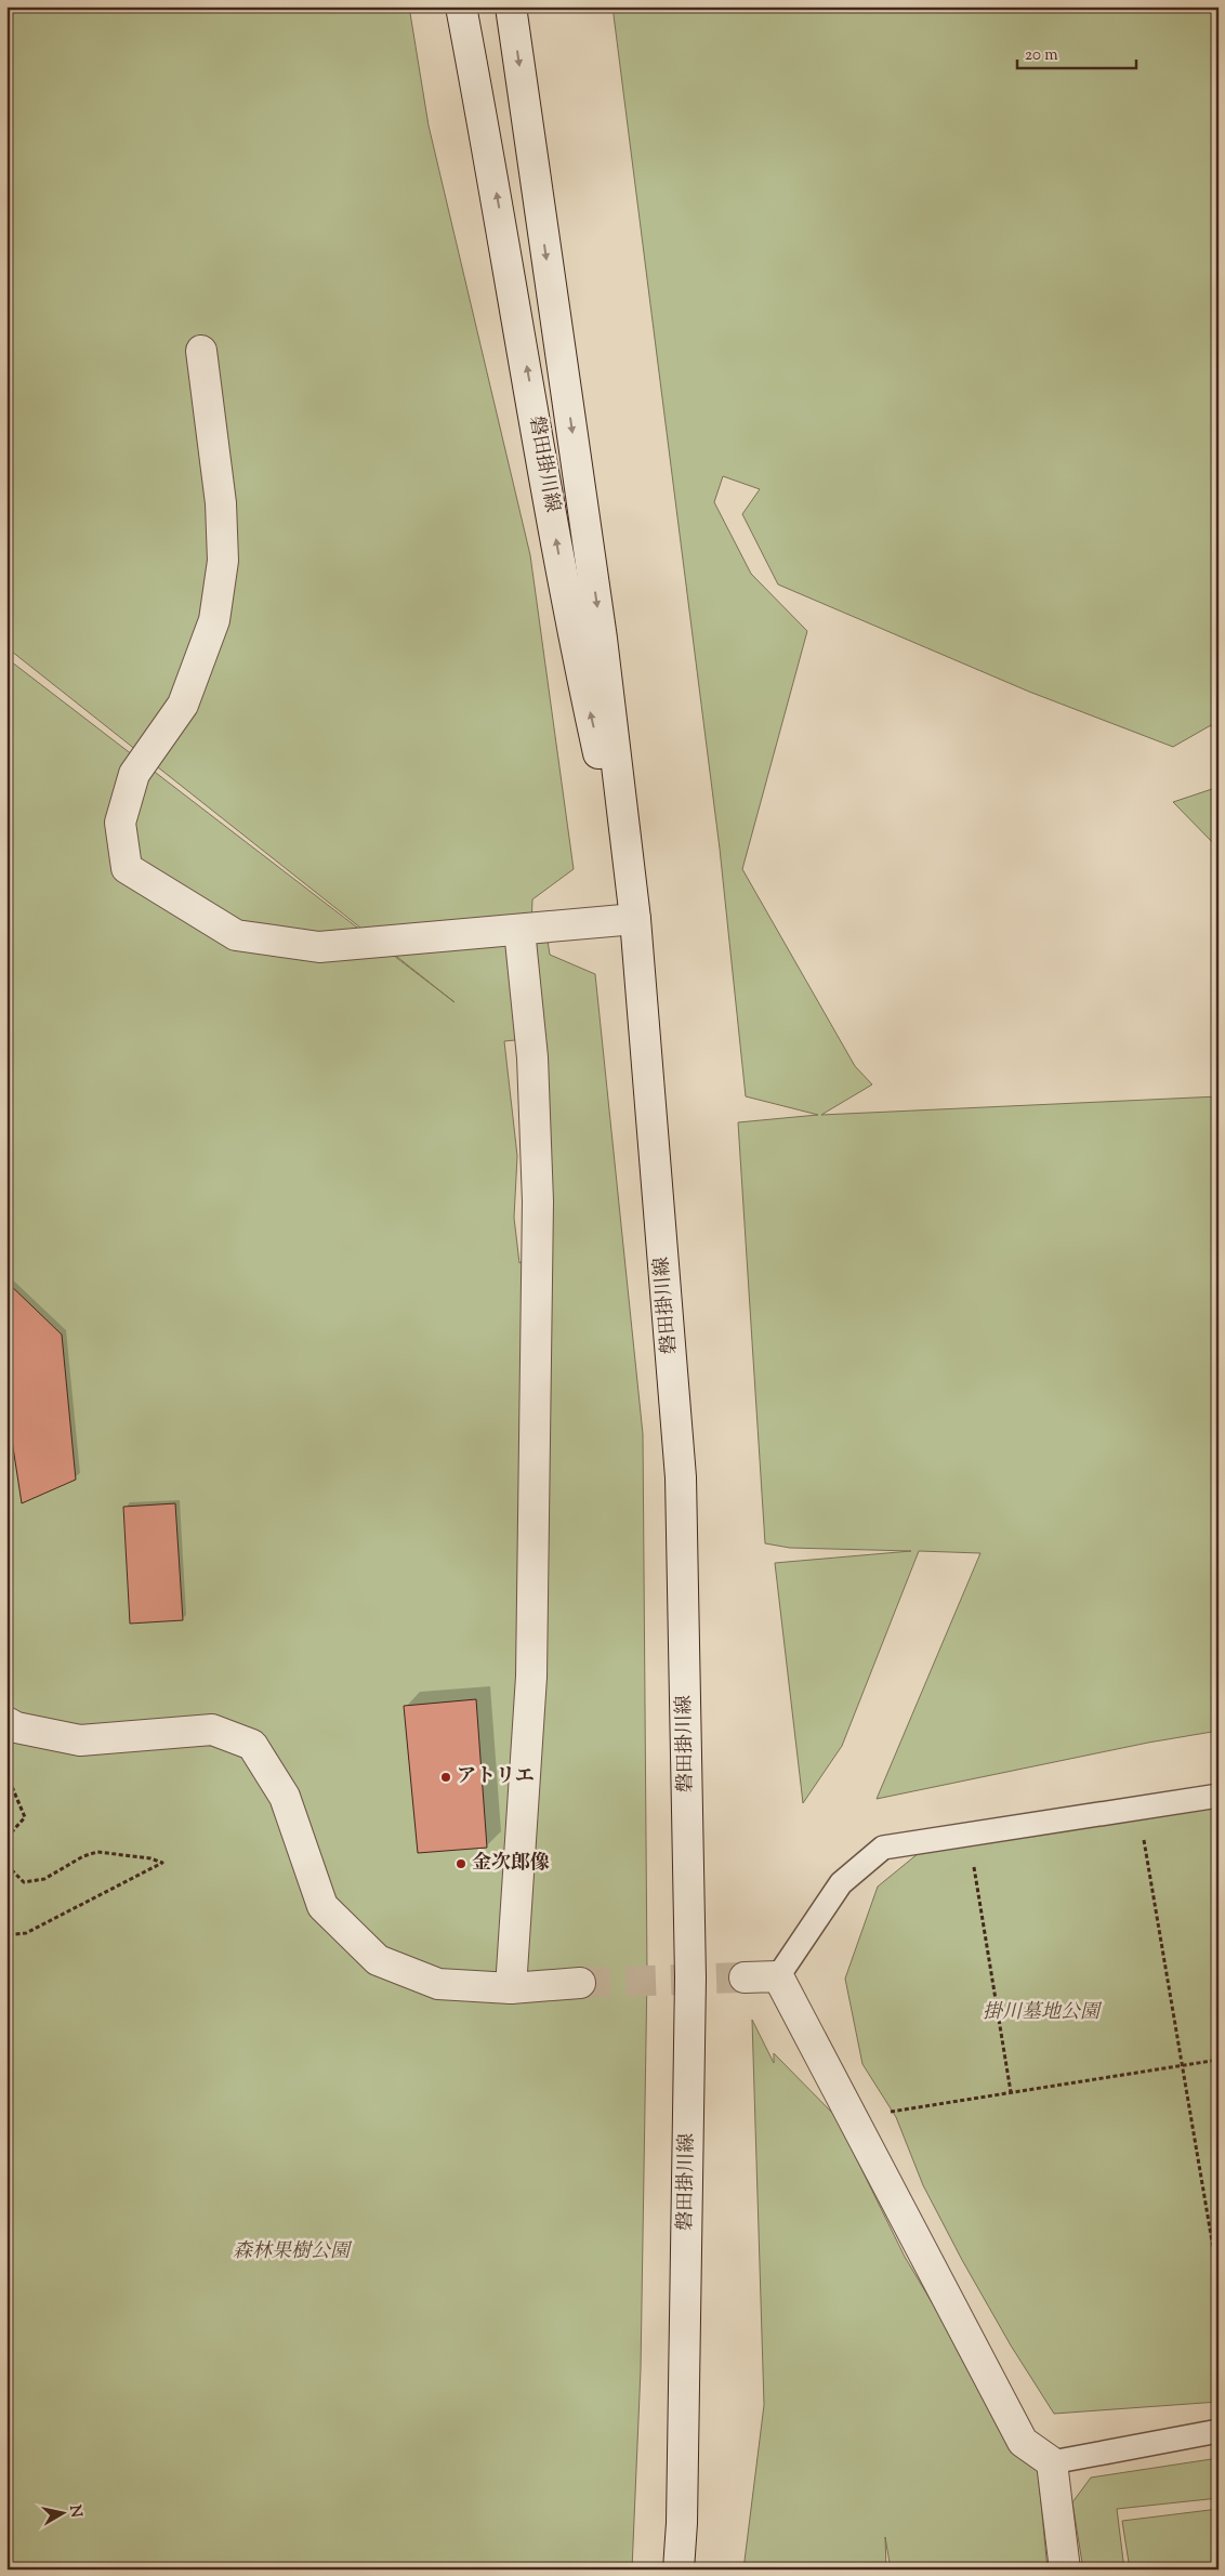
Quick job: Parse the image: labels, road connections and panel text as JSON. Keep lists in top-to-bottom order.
{
  "streets": {
    "street": ["磐田掛川線"]
  },
  "parks": ["掛川墓地公園", "森林果樹公園"],
  "places": ["アトリエ", "金次郎像"],
  "scale_bar": "20 m",
  "north": "right"
}
